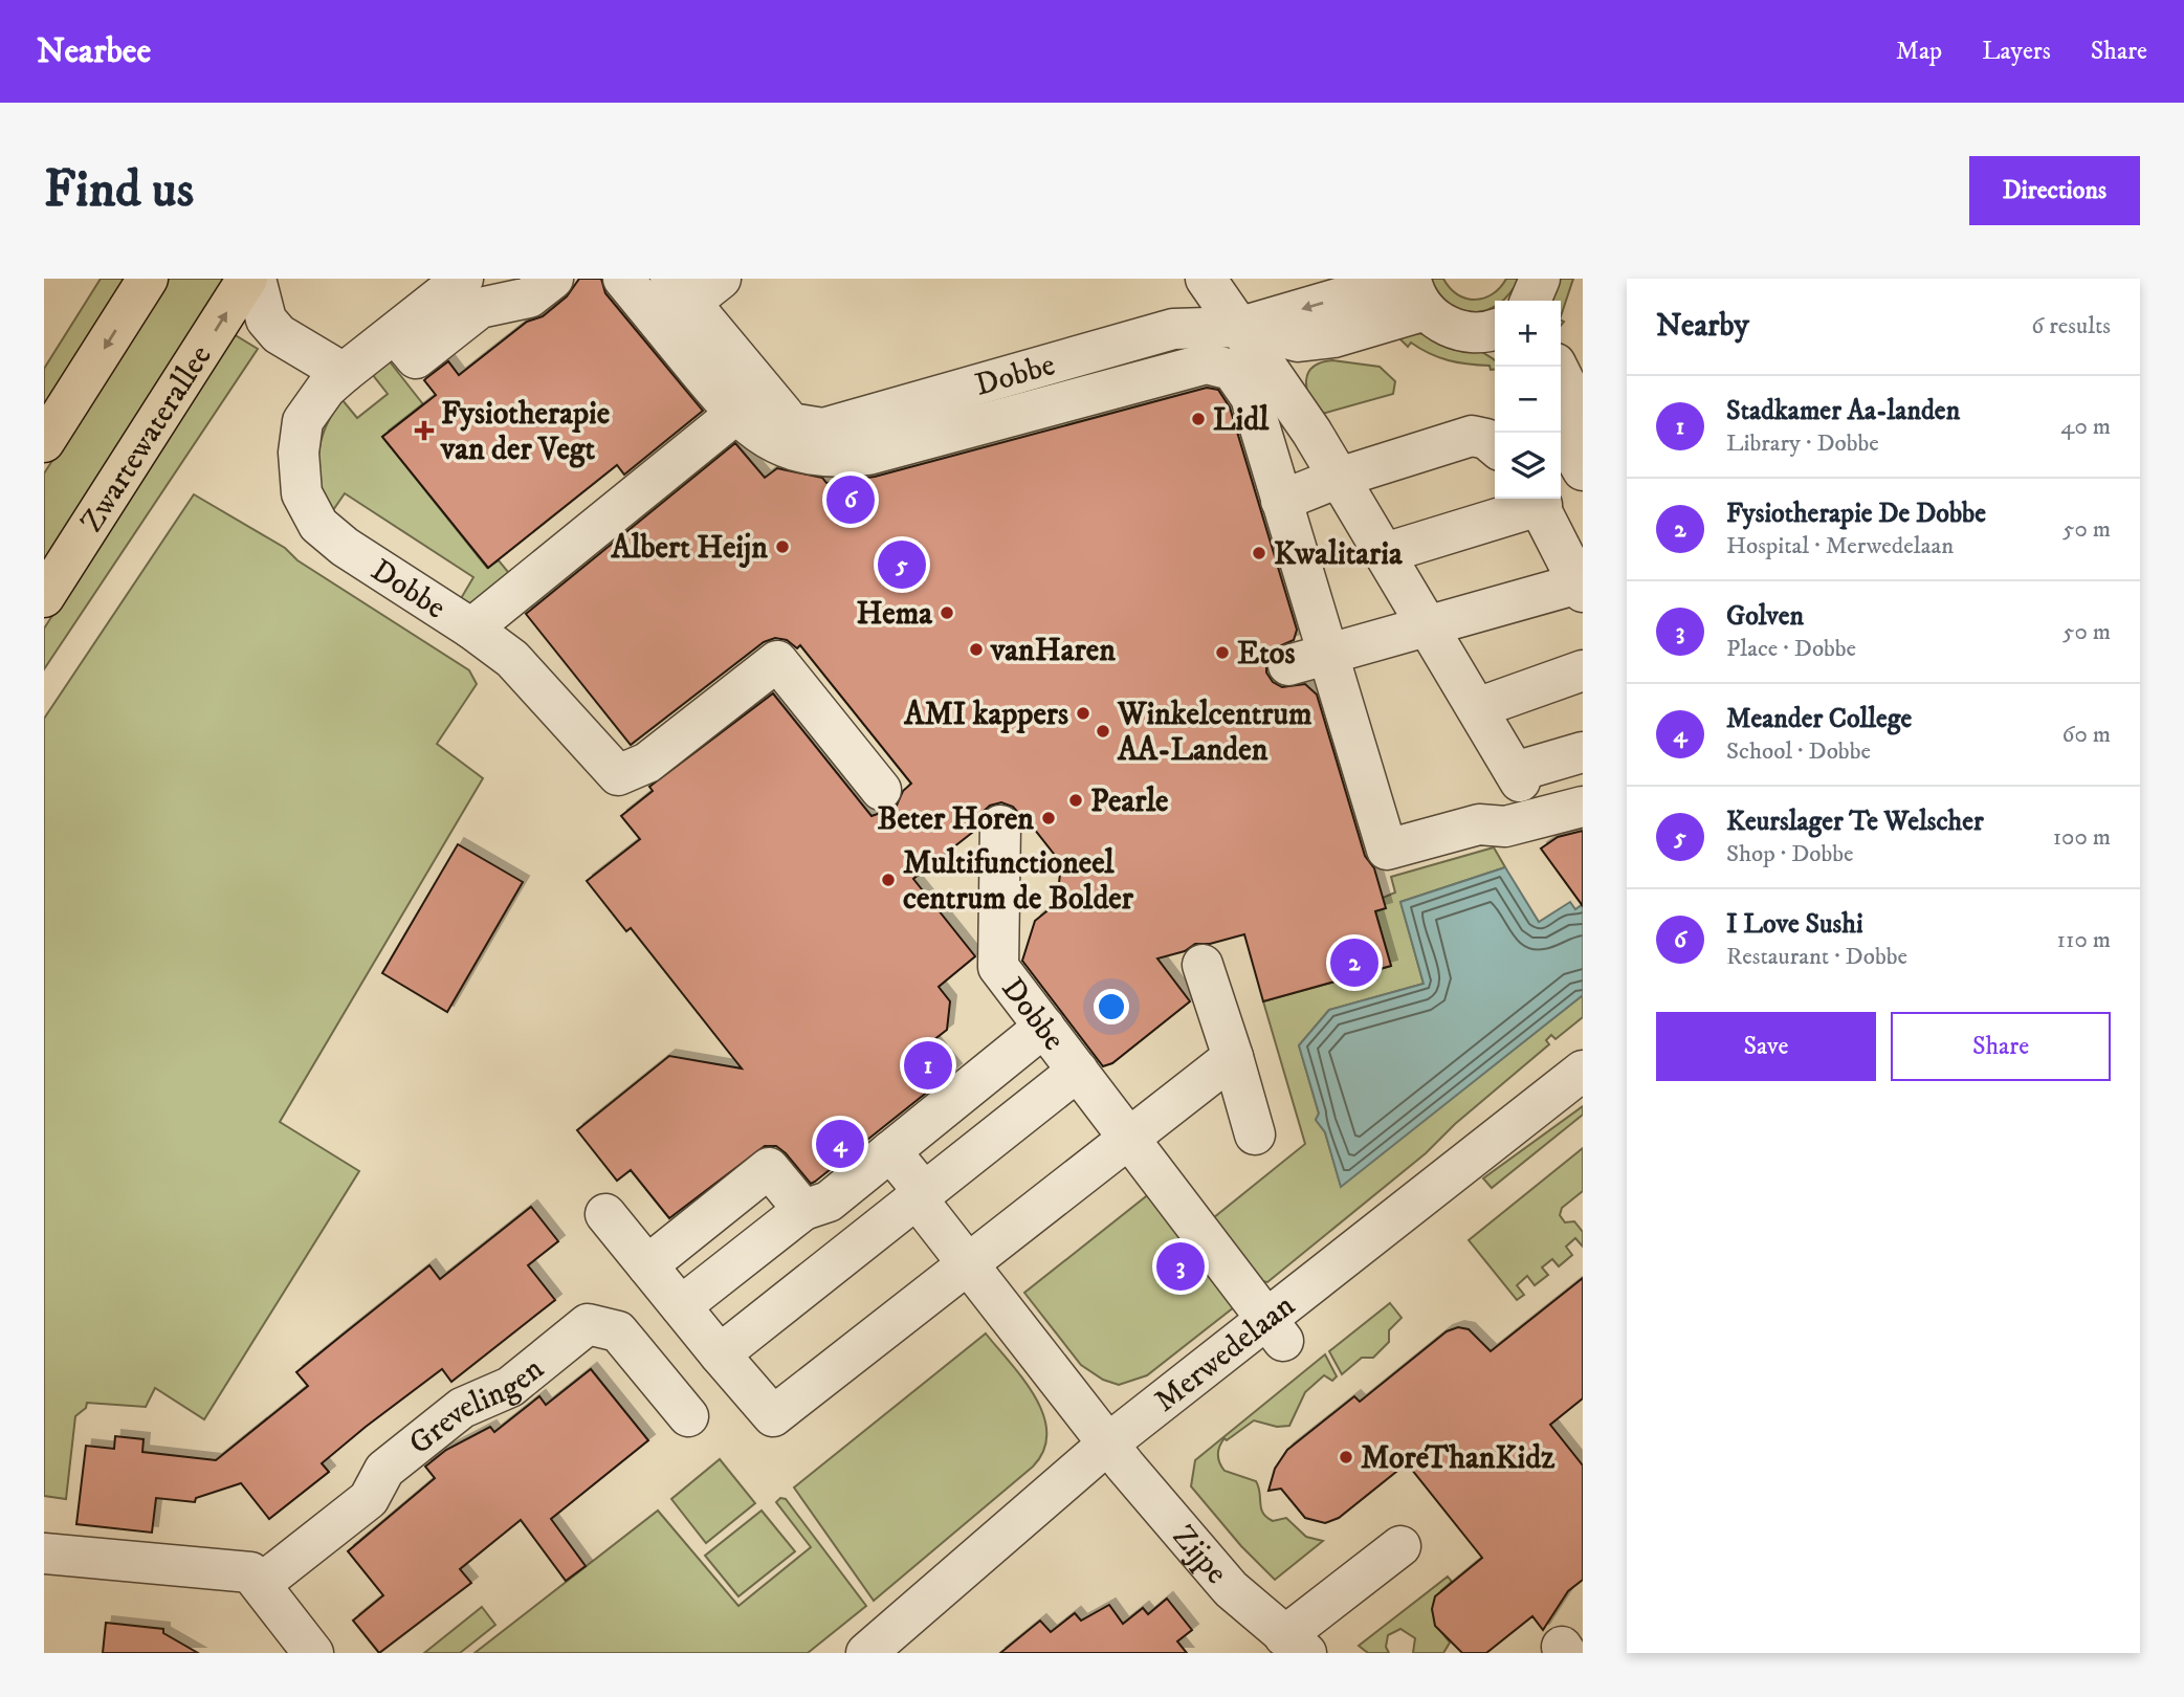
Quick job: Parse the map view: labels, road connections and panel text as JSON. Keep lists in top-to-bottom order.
{
  "streets": {
    "main road": ["Zwartewaterallee"],
    "street": [
      "Dobbe",
      "Merwedelaan",
      "Grevelingen",
      "Zijpe"
    ]
  },
  "crossings": [
    ["Dobbe", "Merwedelaan"],
    ["Merwedelaan", "Zijpe"]
  ],
  "places": {
    "other": [
      "Lidl",
      "Albert Heijn",
      "Kwalitaria",
      "Hema",
      "vanHaren",
      "Etos",
      "AMI kappers",
      "Winkelcentrum AA-Landen",
      "Pearle",
      "Beter Horen",
      "Multifunctioneel centrum de Bolder",
      "MoreThanKidz"
    ],
    "health": ["Fysiotherapie van der Vegt"]
  },
  "page": {
    "header": "Nearbee",
    "nav": ["Map", "Layers", "Share"],
    "buttons": [
      "Directions",
      ["Save", "Share"]
    ],
    "title": "Find us",
    "heading": ["Nearby", "6 results"],
    "map_buttons": ["+", "−"],
    "list": [
      {
        "mark": "1",
        "name": "Stadkamer Aa-landen",
        "note": "Library · Dobbe",
        "value": "40 m"
      },
      {
        "mark": "2",
        "name": "Fysiotherapie De Dobbe",
        "note": "Hospital · Merwedelaan",
        "value": "50 m"
      },
      {
        "mark": "3",
        "name": "Golven",
        "note": "Place · Dobbe",
        "value": "50 m"
      },
      {
        "mark": "4",
        "name": "Meander College",
        "note": "School · Dobbe",
        "value": "60 m"
      },
      {
        "mark": "5",
        "name": "Keurslager Te Welscher",
        "note": "Shop · Dobbe",
        "value": "100 m"
      },
      {
        "mark": "6",
        "name": "I Love Sushi",
        "note": "Restaurant · Dobbe",
        "value": "110 m"
      }
    ],
    "pins": [
      "6",
      "5",
      "2",
      "1",
      "4",
      "3"
    ]
  }
}
